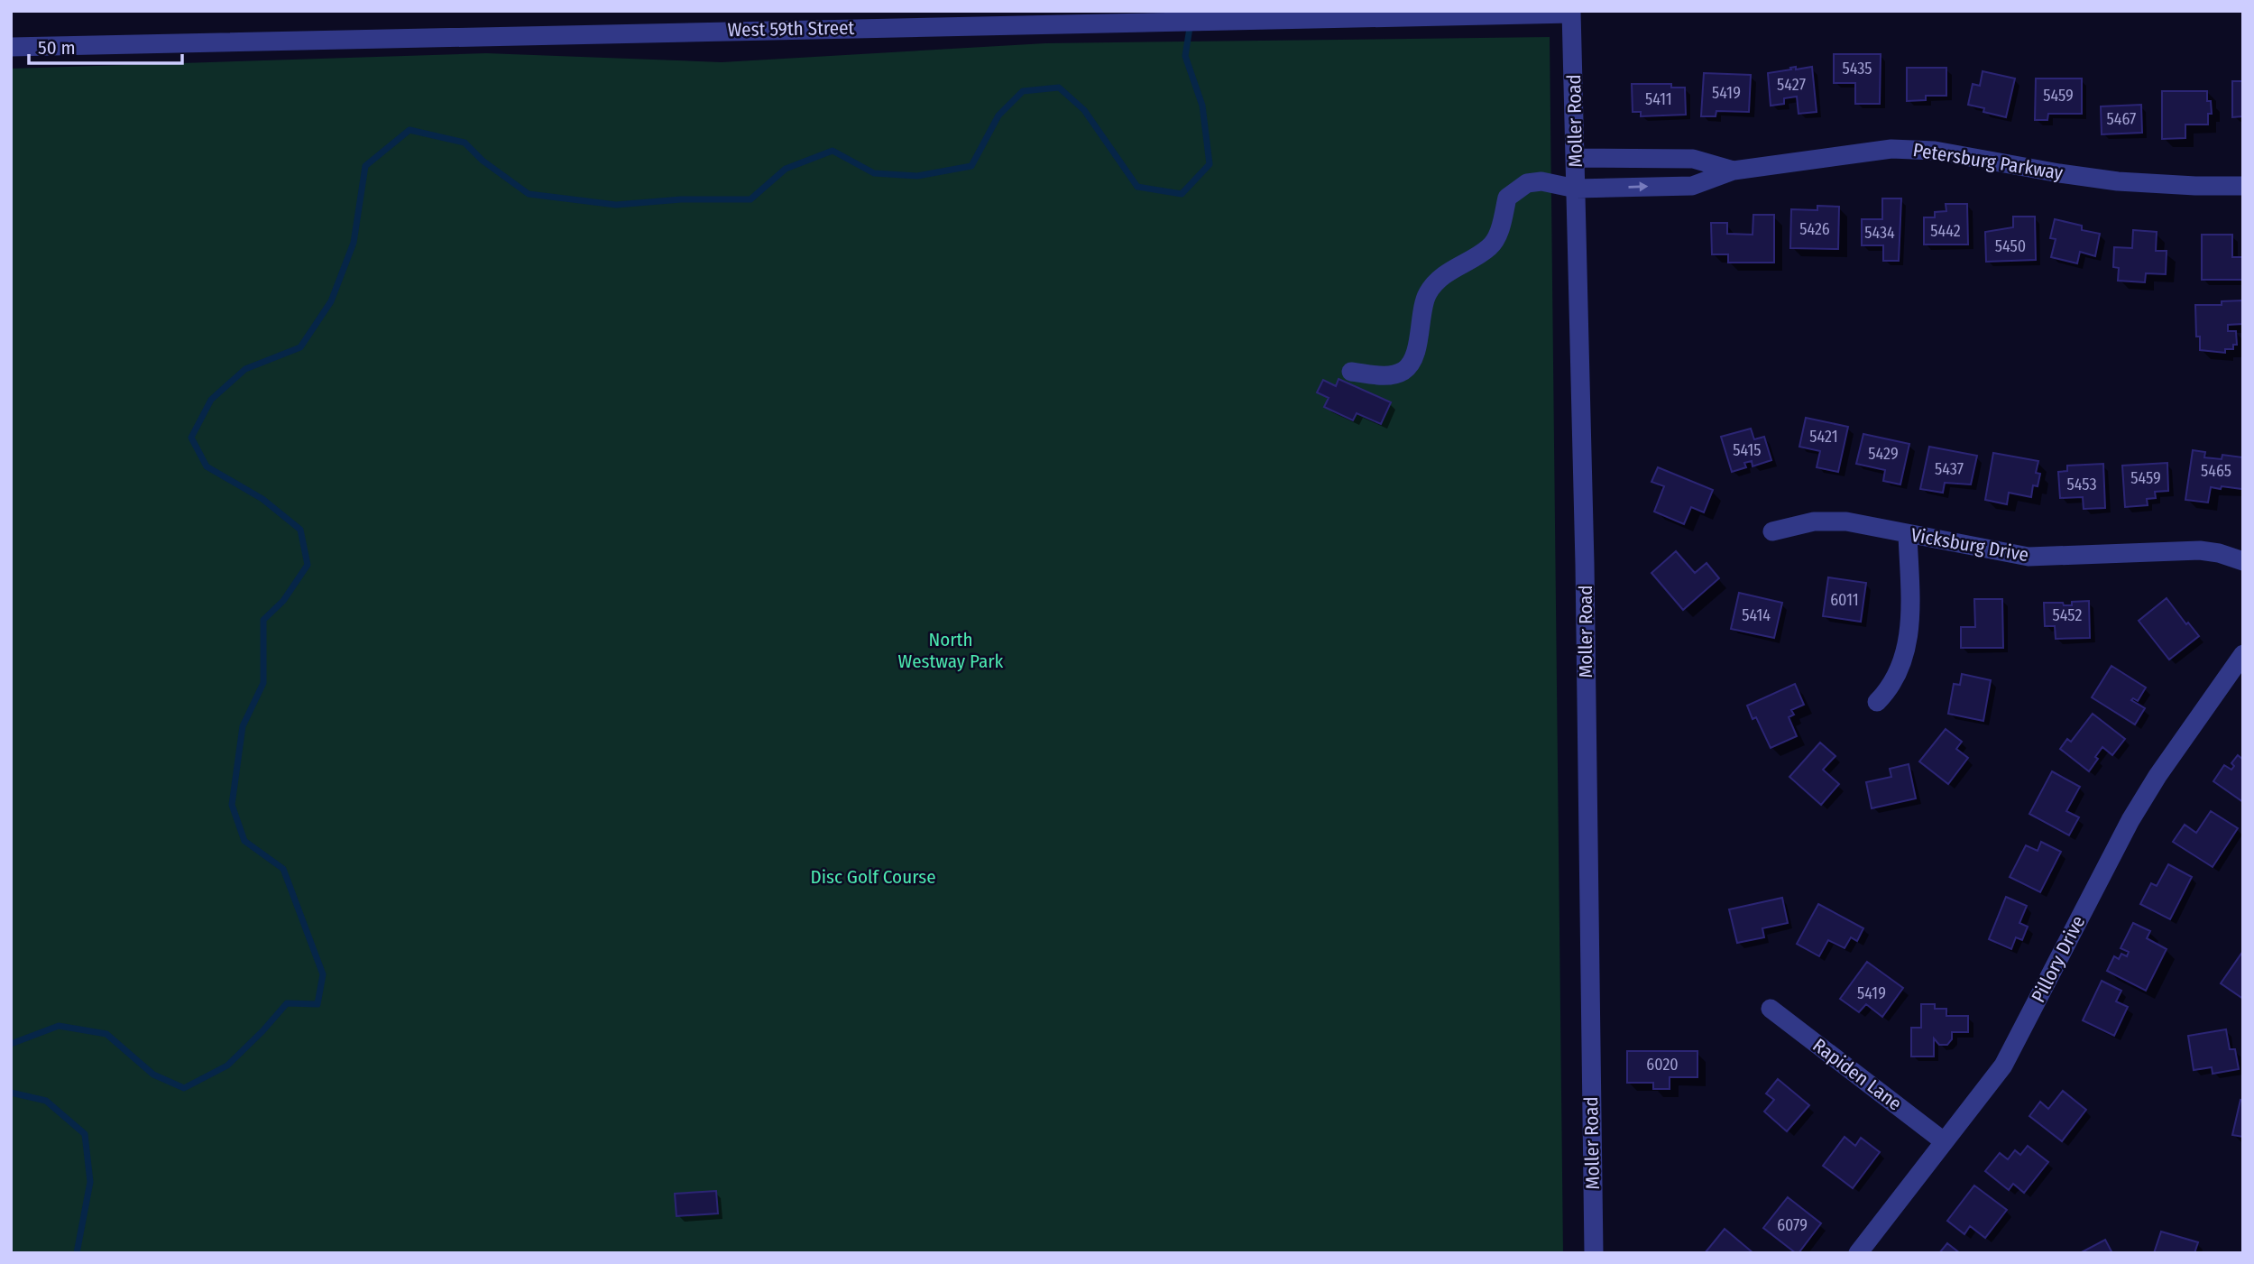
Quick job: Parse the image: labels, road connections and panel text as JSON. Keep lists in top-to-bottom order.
{
  "streets": {
    "street": [
      "West 59th Street",
      "Moller Road",
      "Petersburg Parkway",
      "Vicksburg Drive",
      "Pillory Drive",
      "Rapiden Lane"
    ]
  },
  "crossings": [
    ["West 59th Street", "Moller Road"],
    ["Moller Road", "Petersburg Parkway"],
    ["Pillory Drive", "Rapiden Lane"]
  ],
  "parks": ["North Westway Park", "Disc Golf Course"],
  "house_numbers": [
    "5435",
    "5427",
    "5419",
    "5459",
    "5411",
    "5467",
    "5426",
    "5442",
    "5434",
    "5450",
    "5421",
    "5415",
    "5429",
    "5437",
    "5465",
    "5459",
    "5453",
    "6011",
    "5414",
    "5452",
    "5419",
    "6020",
    "6079"
  ],
  "scale_bar": "50 m"
}
